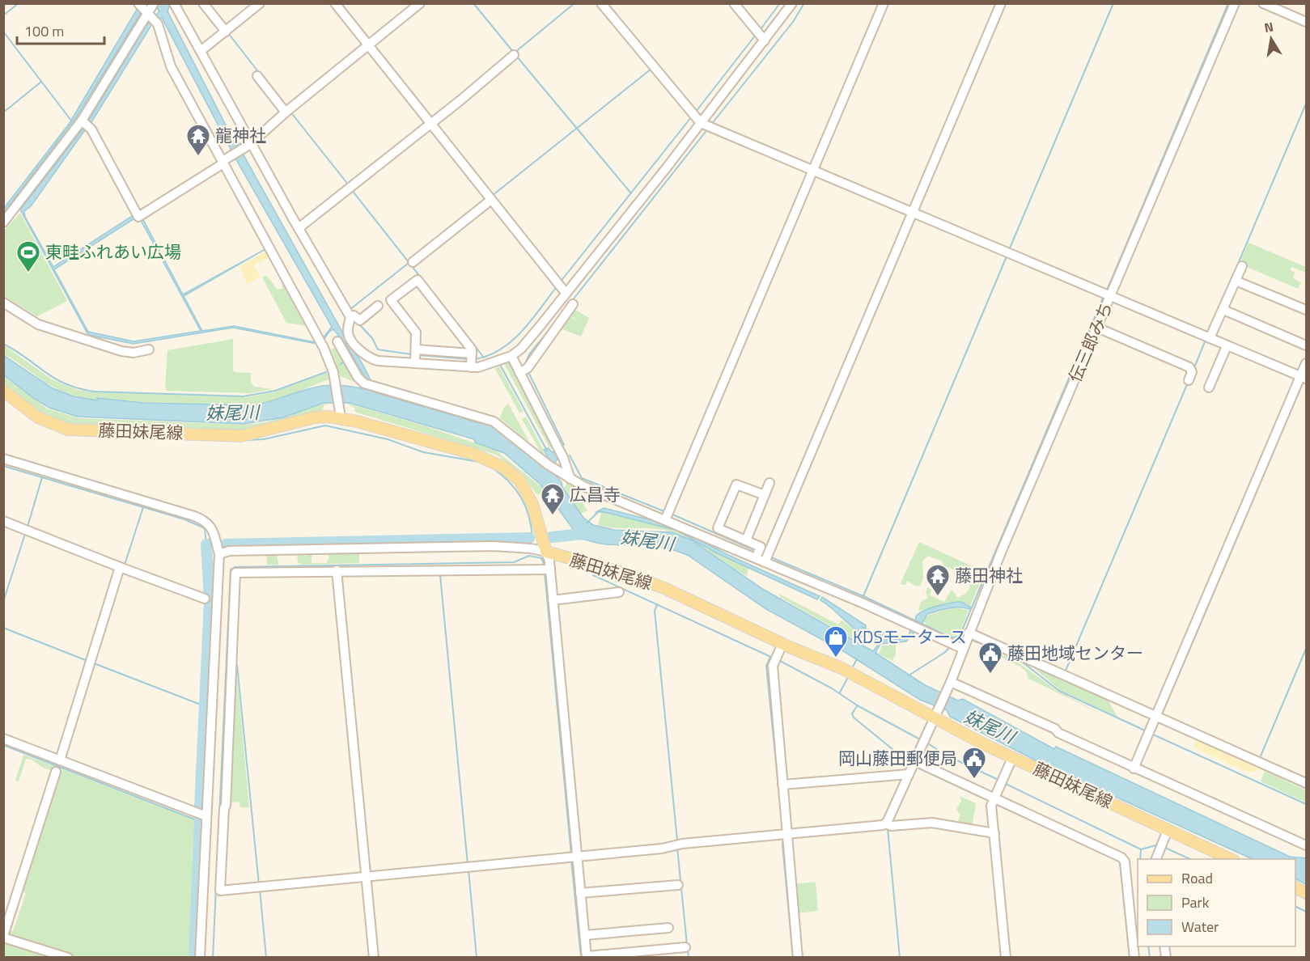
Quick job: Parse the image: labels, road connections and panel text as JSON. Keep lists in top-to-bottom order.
{
  "streets": {
    "main road": ["藤田妹尾線"],
    "street": ["伝三郎みち"]
  },
  "crossings": [
    ["伝三郎みち", "藤田妹尾線"]
  ],
  "water": ["妹尾川"],
  "places": {
    "temple": ["龍神社", "広昌寺", "藤田神社"],
    "sports": ["東畦ふれあい広場"],
    "shop": ["KDSモータース"],
    "public building": ["藤田地域センター", "岡山藤田郵便局"]
  },
  "legend": ["Road", "Park", "Water"],
  "scale_bar": "100 m",
  "north": "top"
}
